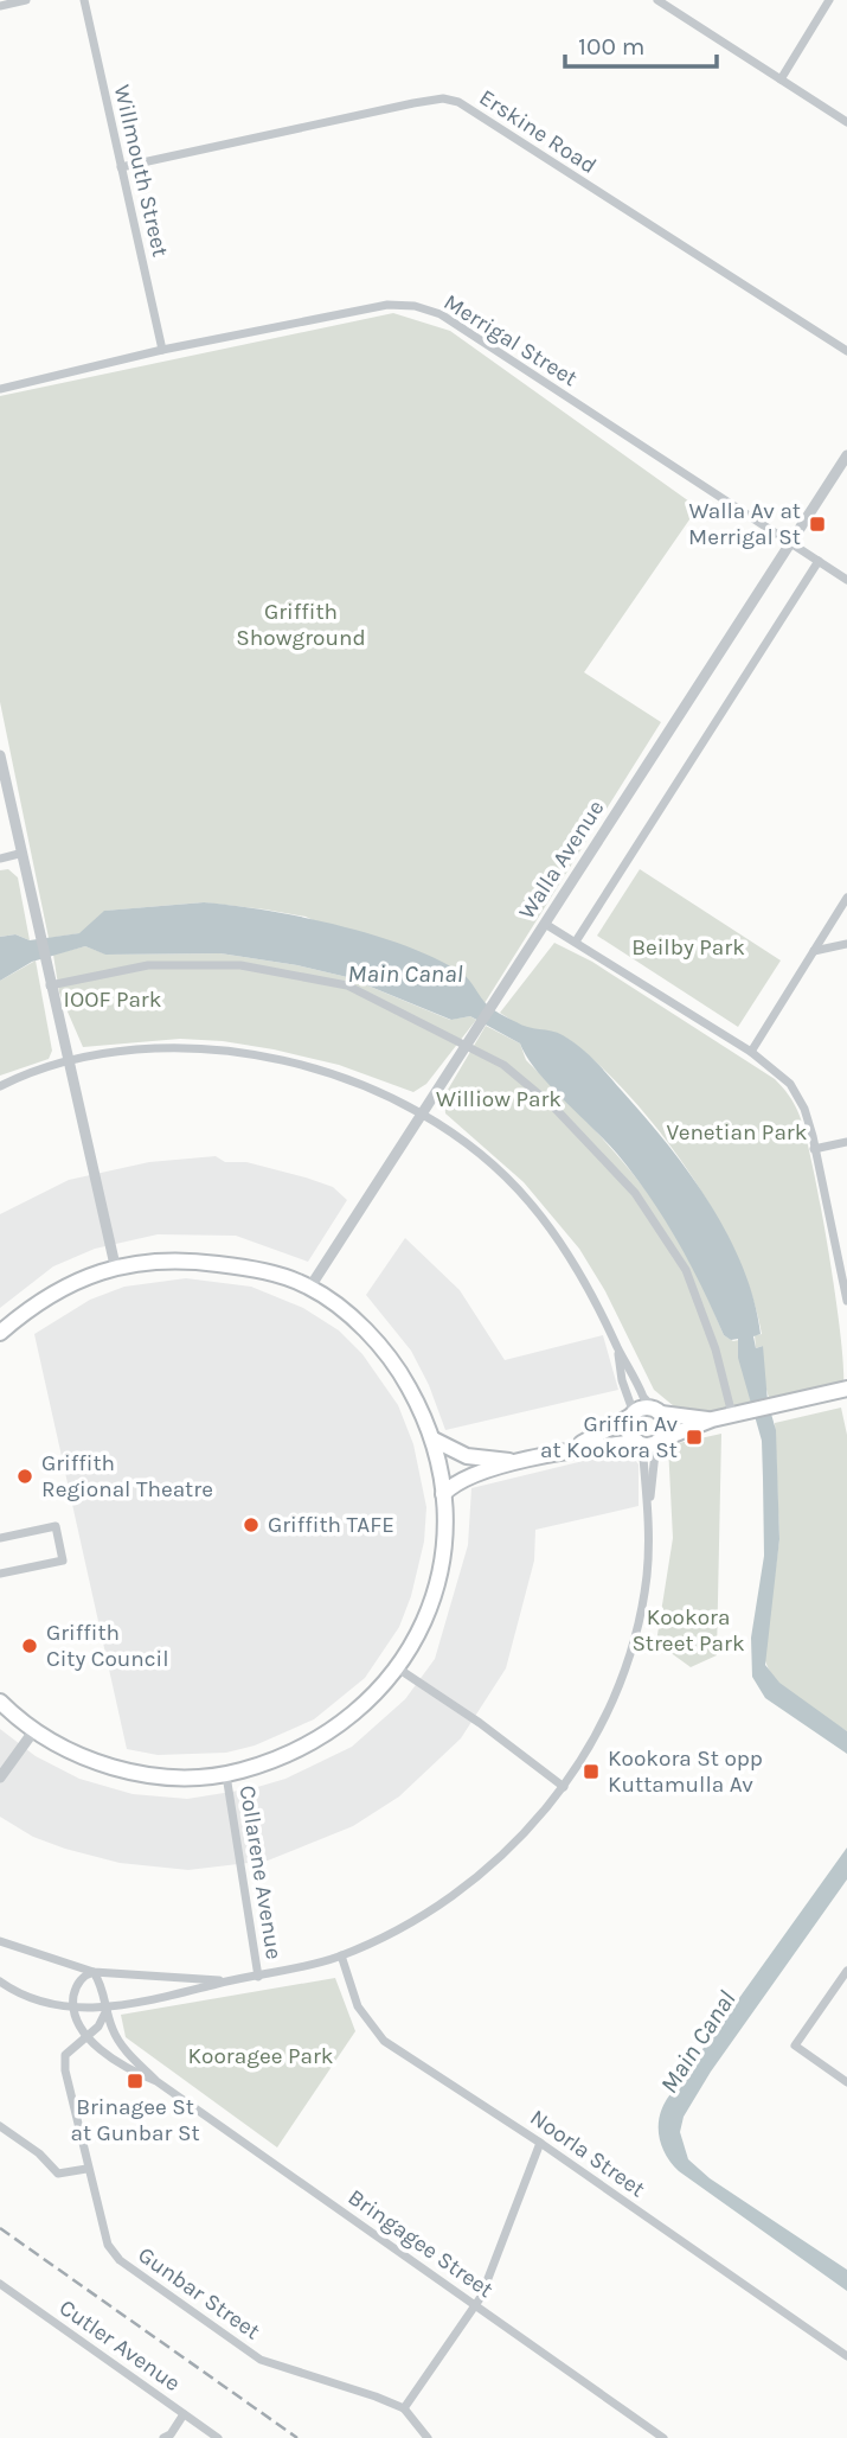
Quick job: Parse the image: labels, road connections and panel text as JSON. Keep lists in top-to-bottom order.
{
  "streets": {
    "street": [
      "Erskine Road",
      "Willmouth Street",
      "Merrigal Street",
      "Walla Avenue",
      "Collarene Avenue",
      "Noorla Street",
      "Bringagee Street",
      "Gunbar Street",
      "Cutler Avenue"
    ]
  },
  "crossings": [
    ["Erskine Road", "Willmouth Street"],
    ["Willmouth Street", "Merrigal Street"],
    ["Merrigal Street", "Walla Avenue"],
    ["Bringagee Street", "Gunbar Street"]
  ],
  "water": ["Main Canal"],
  "parks": [
    "Griffith Showground",
    "Beilby Park",
    "IOOF Park",
    "Williow Park",
    "Venetian Park",
    "Kookora Street Park",
    "Kooragee Park"
  ],
  "places": {
    "transit": [
      "Walla Av at Merrigal St",
      "Griffin Av at Kookora St",
      "Kookora St opp Kuttamulla Av",
      "Brinagee St at Gunbar St"
    ],
    "other": ["Griffith Regional Theatre", "Griffith TAFE", "Griffith City Council"]
  },
  "scale_bar": "100 m"
}
